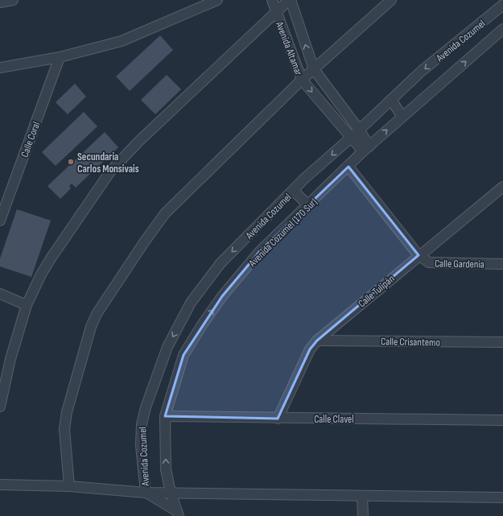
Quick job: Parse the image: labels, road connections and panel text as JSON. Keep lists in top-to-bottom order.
{
  "streets": {
    "street": [
      "Avenida Cozumel",
      "Avenida Altamar",
      "Calle Coral",
      "Avenida Cozumel (170 Sur)",
      "Calle Gardenia",
      "Calle Tulipán",
      "Calle Crisantemo",
      "Calle Clavel"
    ]
  },
  "crossings": [
    ["Avenida Cozumel", "Avenida Altamar"],
    ["Avenida Altamar", "Avenida Cozumel (170 Sur)"],
    ["Avenida Cozumel (170 Sur)", "Calle Clavel"],
    ["Calle Gardenia", "Calle Tulipán"],
    ["Calle Tulipán", "Calle Crisantemo"],
    ["Calle Tulipán", "Calle Clavel"]
  ],
  "one_way": ["Avenida Cozumel (170 Sur)"],
  "places": ["Secundaria Carlos Monsivais"]
}
